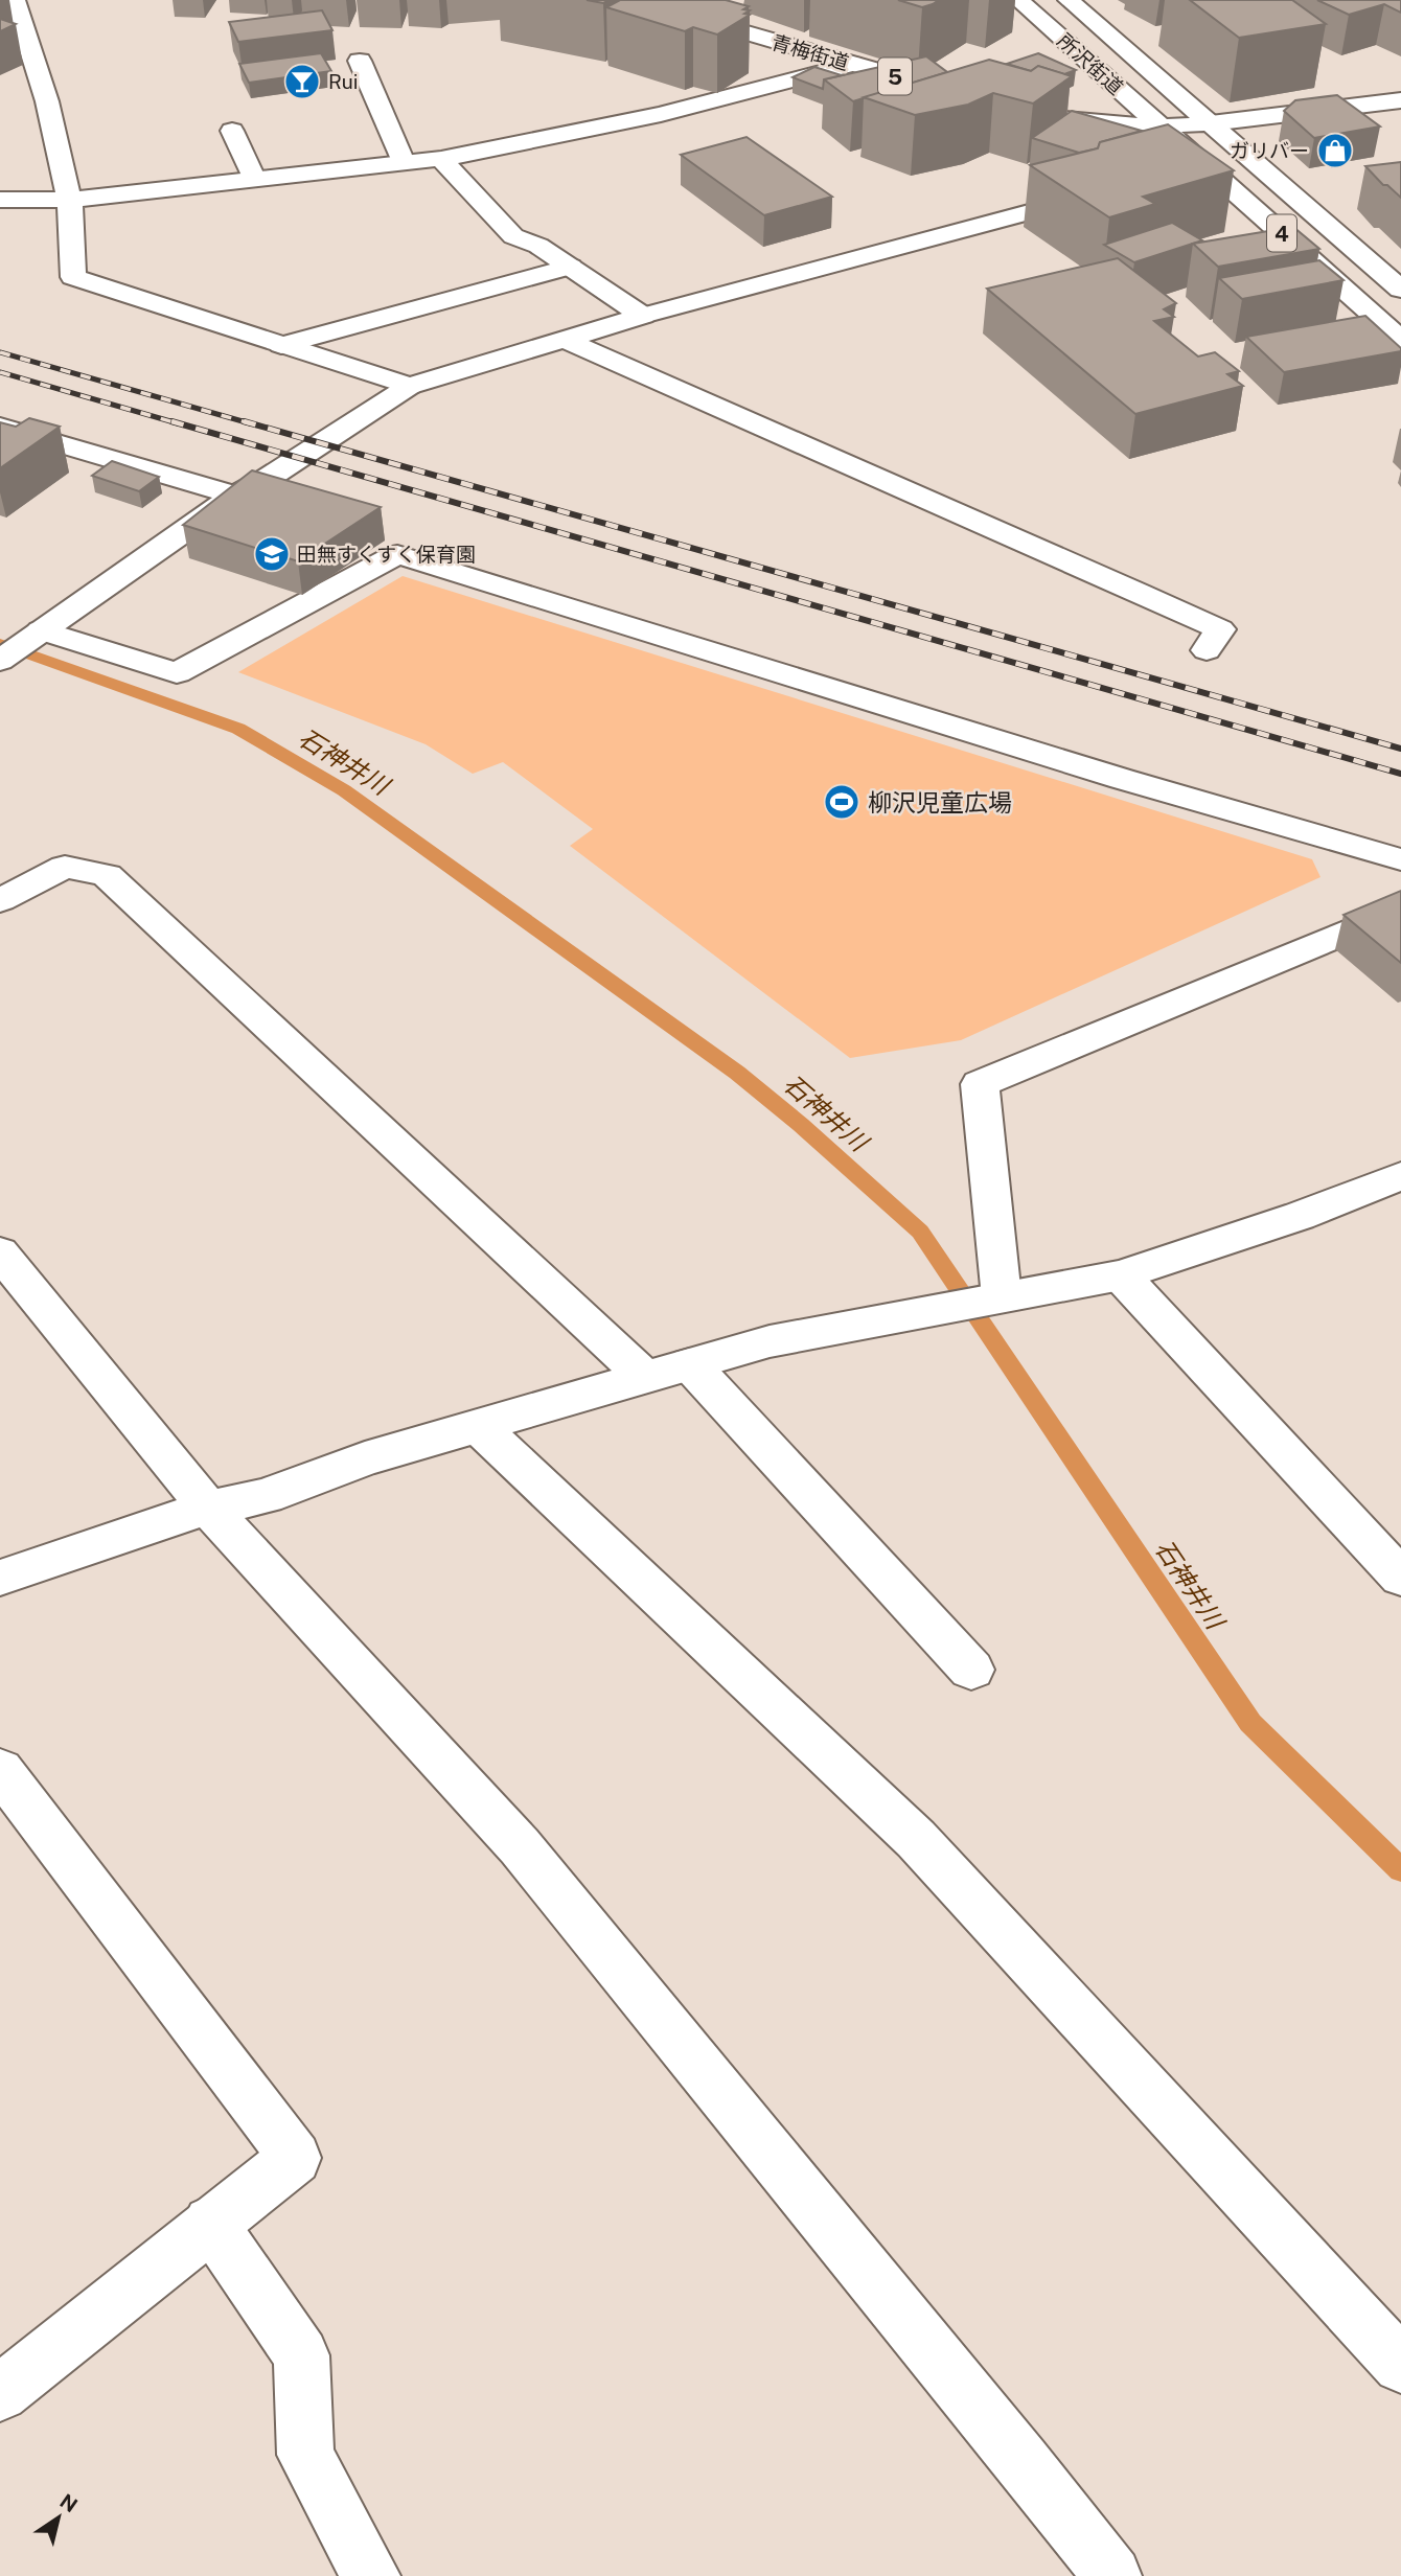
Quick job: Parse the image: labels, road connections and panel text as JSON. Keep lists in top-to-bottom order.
{
  "streets": {
    "street": [
      "青梅街道",
      "所沢街道",
      "5",
      "4"
    ]
  },
  "crossings": [
    ["所沢街道", "4"]
  ],
  "water": ["石神井川"],
  "places": {
    "bar": ["Rui"],
    "shop": ["ガリバー"],
    "school or university": ["田無すくすく保育園"],
    "sports": ["柳沢児童広場"]
  },
  "north": "top right"
}
